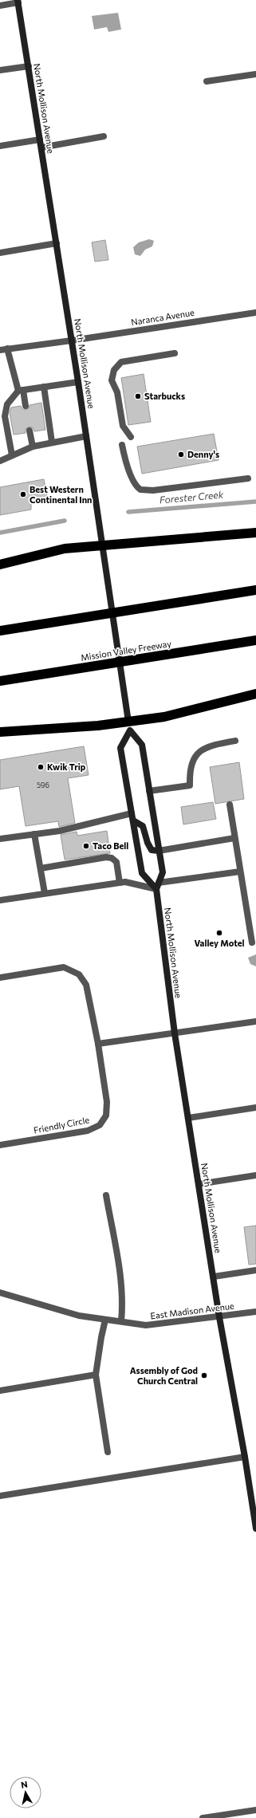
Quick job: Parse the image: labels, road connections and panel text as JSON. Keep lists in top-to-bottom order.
{
  "streets": {
    "highway": ["Mission Valley Freeway"],
    "main road": ["North Mollison Avenue"],
    "street": ["Naranca Avenue", "Friendly Circle", "East Madison Avenue"]
  },
  "crossings": [
    ["North Mollison Avenue", "Naranca Avenue"],
    ["North Mollison Avenue", "East Madison Avenue"]
  ],
  "water": ["Forester Creek"],
  "places": [
    "Starbucks",
    "Denny's",
    "Best Western Continental Inn",
    "Kwik Trip",
    "Taco Bell",
    "Valley Motel",
    "Assembly of God Church Central"
  ],
  "house_numbers": ["596"],
  "north": "top"
}
